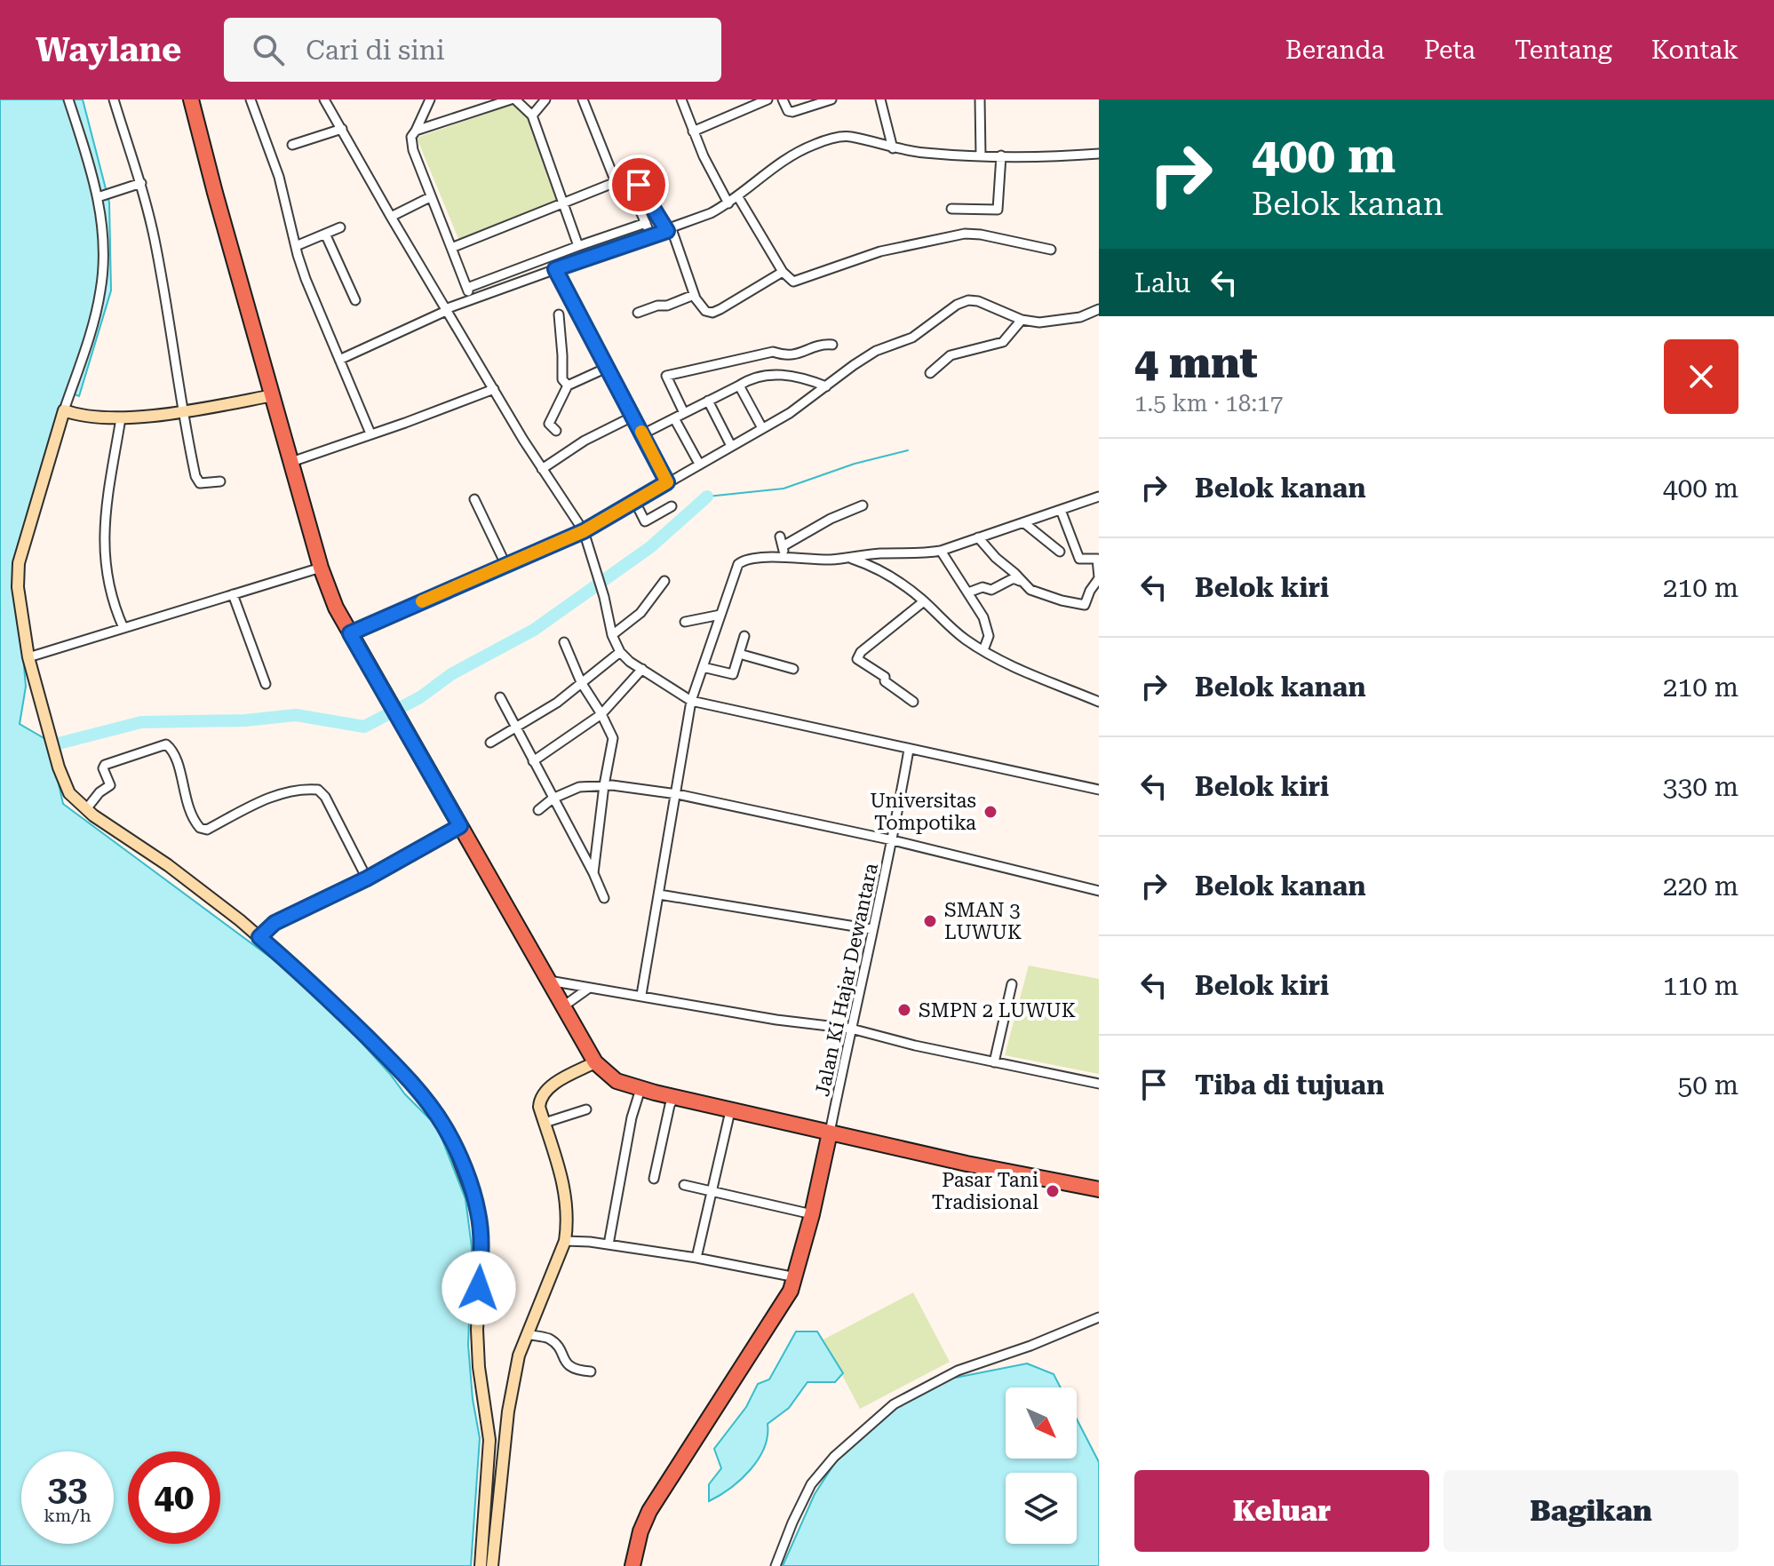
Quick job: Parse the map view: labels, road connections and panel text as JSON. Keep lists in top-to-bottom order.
{
  "streets": {
    "street": ["Jalan Ki Hajar Dewantara"]
  },
  "places": [
    "Universitas Tompotika",
    "SMAN 3 LUWUK",
    "SMPN 2 LUWUK",
    "Pasar Tani Tradisional"
  ],
  "north": "bottom right",
  "page": {
    "header": "Waylane",
    "search": "Cari di sini",
    "nav": [
      "Beranda",
      "Peta",
      "Tentang",
      "Kontak"
    ],
    "turn": ["400 m", "Belok kanan"],
    "then": "Lalu",
    "heading": ["4 mnt", "1.5 km · 18:17"],
    "list": [
      {
        "name": "Belok kanan",
        "value": "400 m"
      },
      {
        "name": "Belok kiri",
        "value": "210 m"
      },
      {
        "name": "Belok kanan",
        "value": "210 m"
      },
      {
        "name": "Belok kiri",
        "value": "330 m"
      },
      {
        "name": "Belok kanan",
        "value": "220 m"
      },
      {
        "name": "Belok kiri",
        "value": "110 m"
      },
      {
        "name": "Tiba di tujuan",
        "value": "50 m"
      }
    ],
    "speed": "33 km/h",
    "limit": "40",
    "buttons": ["Keluar", "Bagikan"]
  }
}
